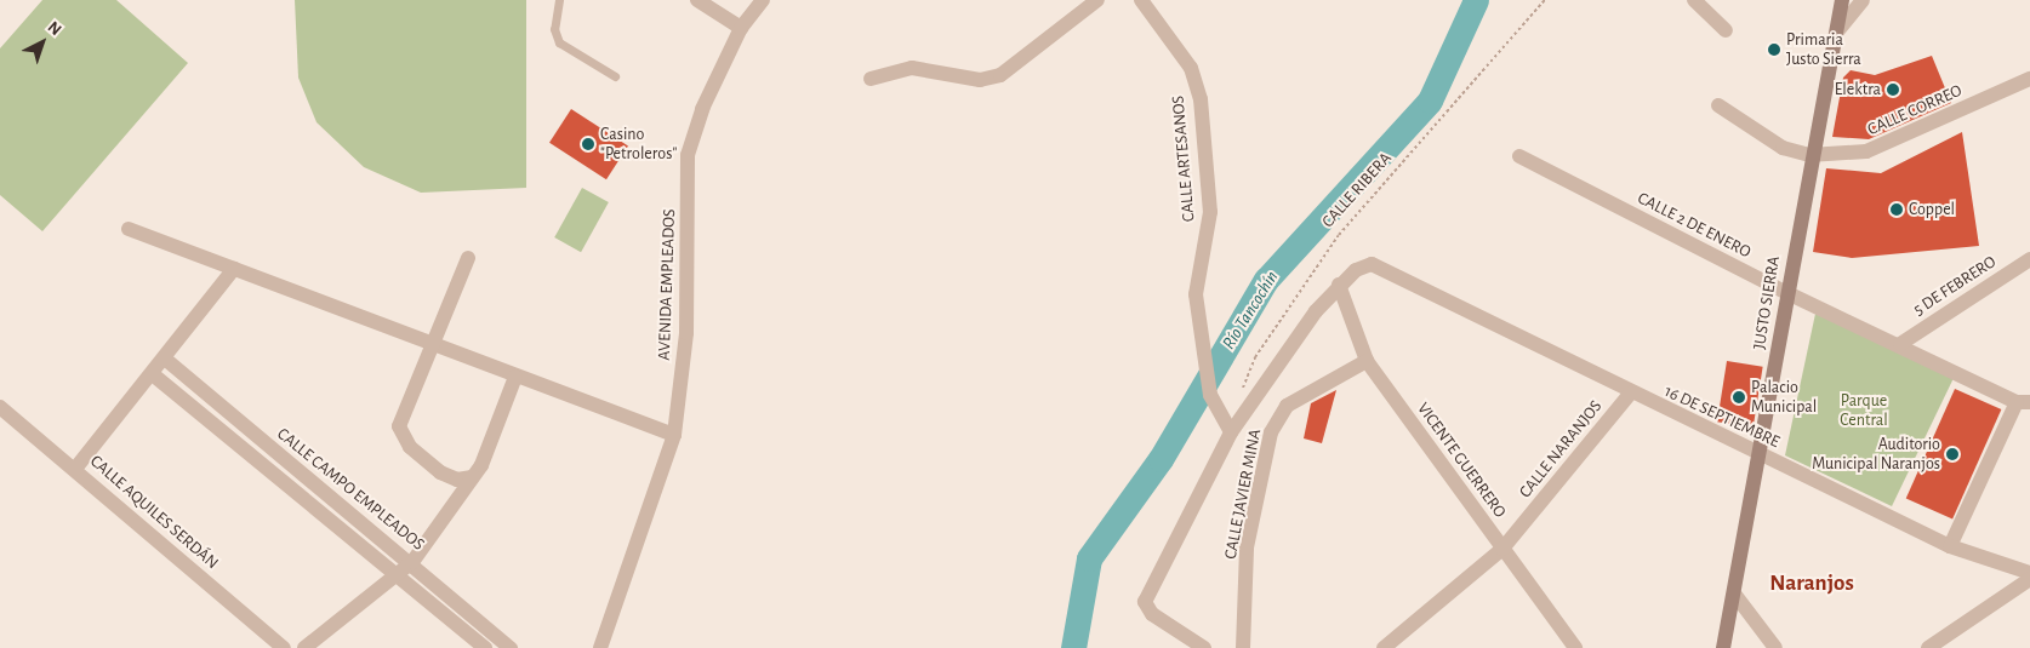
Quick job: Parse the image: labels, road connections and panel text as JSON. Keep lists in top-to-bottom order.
{
  "streets": {
    "main road": ["JUSTO SIERRA"],
    "street": [
      "CALLE CORREO",
      "CALLE ARTESANOS",
      "CALLE 2 DE ENERO",
      "AVENIDA EMPLEADOS",
      "5 DE FEBRERO",
      "16 DE SEPTIEMBRE",
      "CALLE NARANJOS",
      "VICENTE GUERRERO",
      "CALLE CAMPO EMPLEADOS",
      "CALLE JAVIER MINA",
      "CALLE AQUILES SERDÁN"
    ],
    "path": ["CALLE RIBERA"]
  },
  "crossings": [
    ["CALLE CORREO", "JUSTO SIERRA"],
    ["CALLE 2 DE ENERO", "5 DE FEBRERO"],
    ["CALLE 2 DE ENERO", "JUSTO SIERRA"],
    ["JUSTO SIERRA", "16 DE SEPTIEMBRE"],
    ["16 DE SEPTIEMBRE", "CALLE NARANJOS"],
    ["16 DE SEPTIEMBRE", "VICENTE GUERRERO"],
    ["CALLE NARANJOS", "VICENTE GUERRERO"],
    ["VICENTE GUERRERO", "CALLE JAVIER MINA"]
  ],
  "districts": ["Naranjos"],
  "water": ["Río Tancochín"],
  "parks": ["Parque Central"],
  "places": [
    "Primaria Justo Sierra",
    "Elektra",
    "Casino \"Petroleros\"",
    "Coppel",
    "Palacio Municipal",
    "Auditorio Municipal Naranjos"
  ],
  "north": "top right"
}
